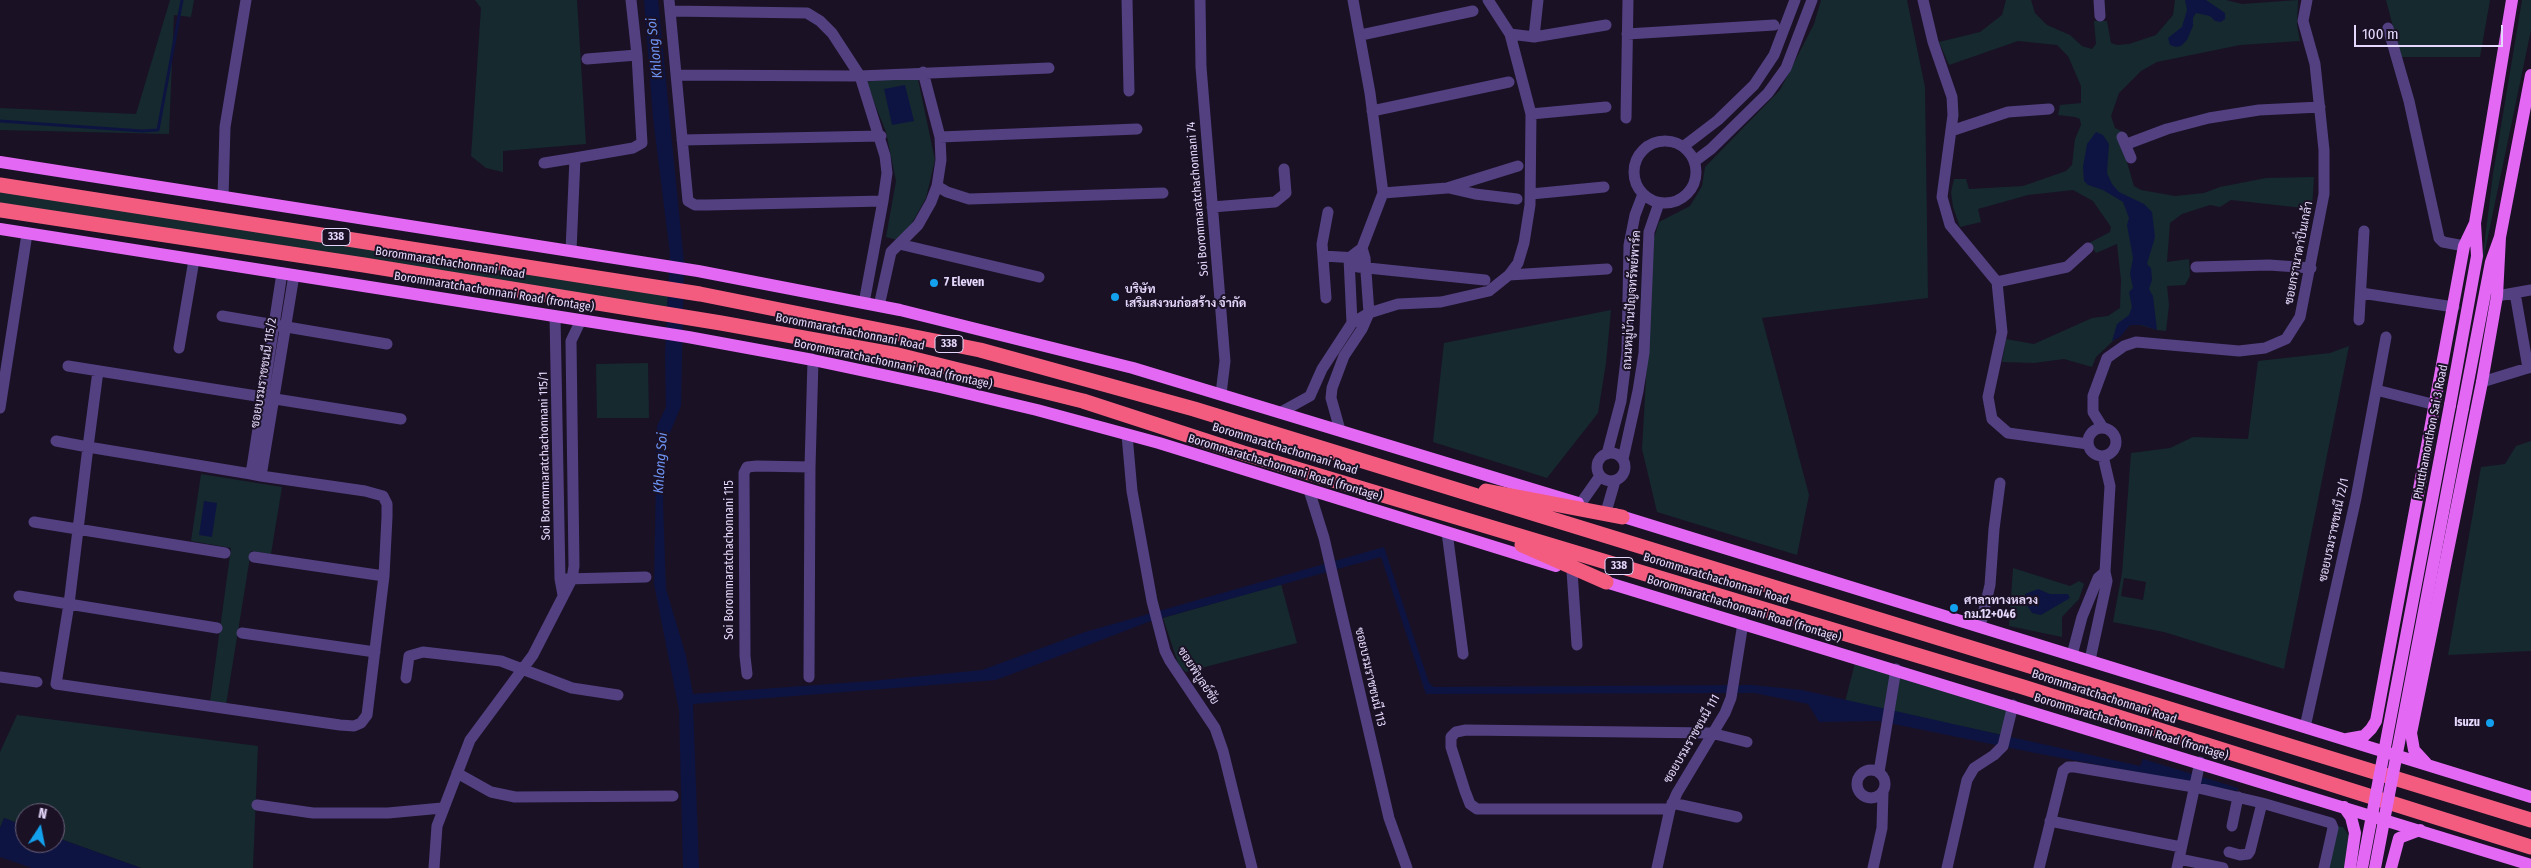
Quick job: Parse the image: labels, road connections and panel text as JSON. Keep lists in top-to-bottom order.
{
  "streets": {
    "highway": ["338", "Borommaratchachonnani Road"],
    "main road": ["Borommaratchachonnani Road (frontage)", "Phutthamonthon Sai 3 Road"],
    "street": [
      "Soi Borommaratchachonnani 74",
      "ซอยกรานาดาปิ่นเกล้า",
      "ถนนหมู่บ้านปัญจทรัพย์พาร์ค",
      "ซอยบรมราชชนนี 115/2",
      "Soi Borommaratchachonnani 115/1",
      "ซอยบรมราชชนนี 72/1",
      "Soi Borommaratchachonnani 115",
      "ซอยพิบูลย์ชัย",
      "ซอยบรมราชชนนี 113",
      "ซอยบรมราชชนนี 111"
    ]
  },
  "crossings": [
    ["Soi Borommaratchachonnani 74", "338"],
    ["338", "ถนนหมู่บ้านปัญจทรัพย์พาร์ค"],
    ["338", "ซอยบรมราชชนนี 72/1"],
    ["Borommaratchachonnani Road (frontage)", "ซอยบรมราชชนนี 115/2"],
    ["Borommaratchachonnani Road (frontage)", "Soi Borommaratchachonnani 115/1"],
    ["Borommaratchachonnani Road (frontage)", "ซอยพิบูลย์ชัย"],
    ["Borommaratchachonnani Road (frontage)", "ซอยบรมราชชนนี 113"],
    ["Borommaratchachonnani Road (frontage)", "ซอยบรมราชชนนี 111"]
  ],
  "water": ["Khlong Soi"],
  "places": [
    "7 Eleven",
    "บริษัท เสริมสงวนก่อสร้าง จำกัด",
    "ศาลาทางหลวง กม.12+046",
    "Isuzu"
  ],
  "scale_bar": "100 m",
  "north": "top"
}
